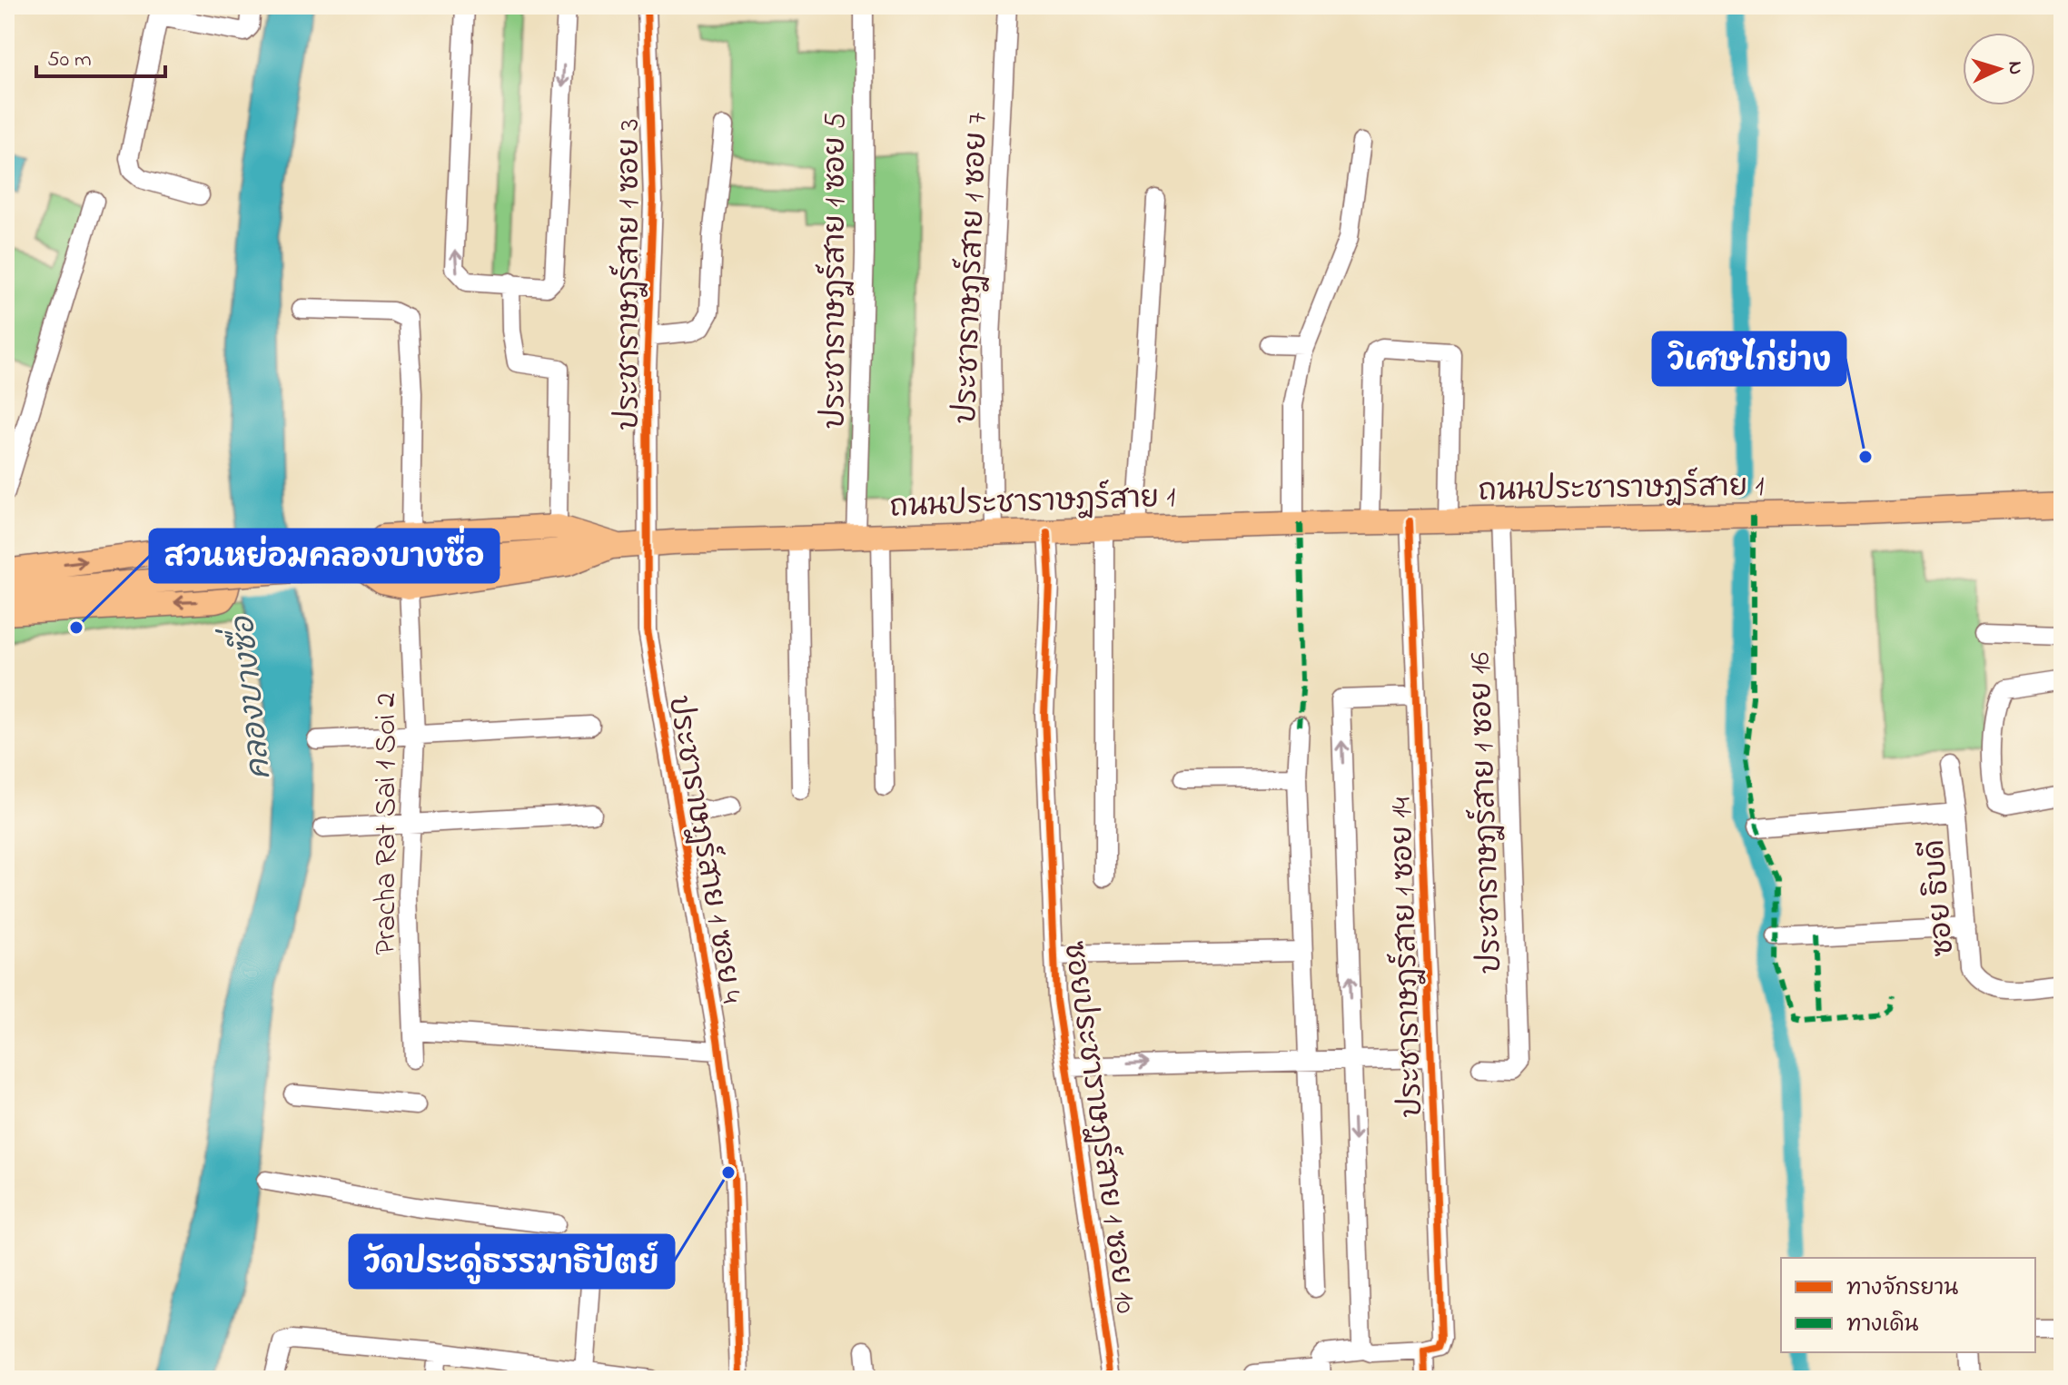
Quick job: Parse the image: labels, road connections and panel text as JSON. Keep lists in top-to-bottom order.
{
  "streets": {
    "main road": ["ถนนประชาราษฎร์สาย 1"],
    "street": [
      "ประชาราษฎร์สาย 1 ซอย 7",
      "ประชาราษฎร์สาย 1 ซอย 5",
      "ประชาราษฎร์สาย 1 ซอย 3",
      "ประชาราษฎร์สาย 1 ซอย 16",
      "Pracha Rat Sai 1 Soi 2",
      "ประชาราษฎร์สาย 1 ซอย 4",
      "ซอย ธิบดี",
      "ประชาราษฎร์สาย 1 ซอย 14",
      "ซอยประชาราษฎร์สาย 1 ซอย 10"
    ]
  },
  "crossings": [
    ["ประชาราษฎร์สาย 1 ซอย 7", "ถนนประชาราษฎร์สาย 1"],
    ["ประชาราษฎร์สาย 1 ซอย 5", "ถนนประชาราษฎร์สาย 1"],
    ["ประชาราษฎร์สาย 1 ซอย 3", "ถนนประชาราษฎร์สาย 1"],
    ["ประชาราษฎร์สาย 1 ซอย 3", "ประชาราษฎร์สาย 1 ซอย 4"],
    ["ถนนประชาราษฎร์สาย 1", "ประชาราษฎร์สาย 1 ซอย 16"],
    ["ถนนประชาราษฎร์สาย 1", "ประชาราษฎร์สาย 1 ซอย 4"],
    ["ถนนประชาราษฎร์สาย 1", "ประชาราษฎร์สาย 1 ซอย 14"],
    ["ถนนประชาราษฎร์สาย 1", "ซอยประชาราษฎร์สาย 1 ซอย 10"]
  ],
  "water": ["คลองบางซื่อ"],
  "places": ["วิเศษไก่ย่าง", "สวนหย่อมคลองบางซื่อ", "วัดประดู่ธรรมาธิปัตย์"],
  "legend": ["ทางจักรยาน", "ทางเดิน"],
  "scale_bar": "50 m",
  "north": "right"
}
